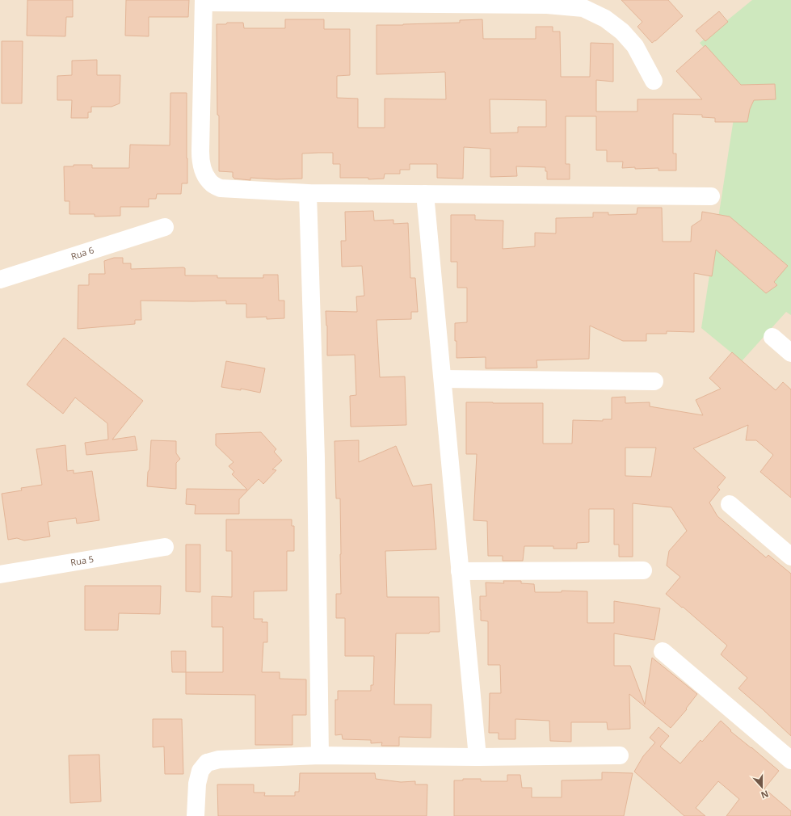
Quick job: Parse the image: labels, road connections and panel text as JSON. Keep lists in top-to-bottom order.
{
  "streets": {
    "street": ["Rua 6", "Rua 5"]
  },
  "north": "bottom"
}
